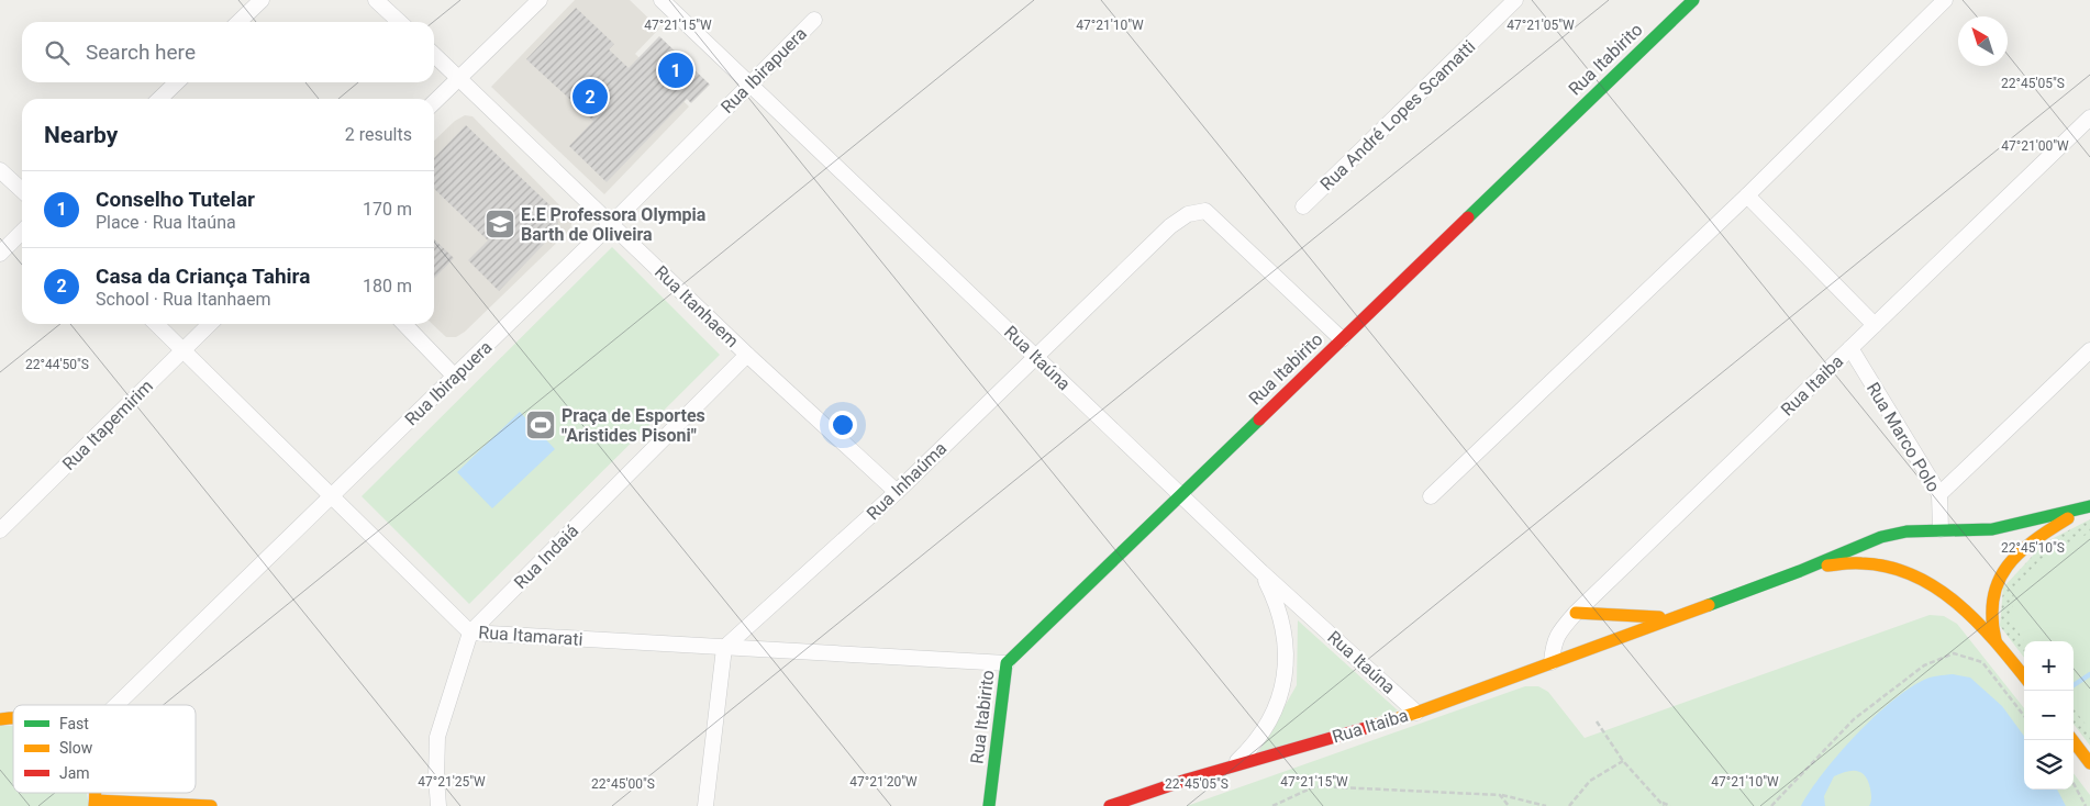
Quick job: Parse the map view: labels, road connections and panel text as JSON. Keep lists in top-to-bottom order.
{
  "streets": {
    "main road": ["Rua Itabirito", "Rua Itaiba"],
    "street": [
      "Rua Ibirapuera",
      "Rua André Lopes Scamatti",
      "Rua Itanhaem",
      "Rua Itaúna",
      "Rua Itapemirim",
      "Rua Marco Polo",
      "Rua Inhaúma",
      "Rua Indaiá",
      "Rua Itamarati"
    ]
  },
  "crossings": [
    ["Rua Itabirito", "Rua Itaúna"],
    ["Rua Itabirito", "Rua Inhaúma"],
    ["Rua Itabirito", "Rua Itamarati"],
    ["Rua Ibirapuera", "Rua Itanhaem"],
    ["Rua Ibirapuera", "Rua Itaúna"],
    ["Rua Ibirapuera", "Rua Itamarati"],
    ["Rua Itanhaem", "Rua Inhaúma"],
    ["Rua Itanhaem", "Rua Indaiá"],
    ["Rua Itaúna", "Rua Itaiba"],
    ["Rua Itaúna", "Rua Inhaúma"],
    ["Rua Itaiba", "Rua Marco Polo"],
    ["Rua Itapemirim", "Rua Itamarati"],
    ["Rua Inhaúma", "Rua Itamarati"],
    ["Rua Indaiá", "Rua Itamarati"]
  ],
  "places": {
    "school or university": ["E.E Professora Olympia Barth de Oliveira"],
    "sports": ["Praça de Esportes \"Aristides Pisoni\""]
  },
  "legend": ["Fast", "Slow", "Jam"],
  "north": "top left",
  "page": {
    "search": "Search here",
    "pins": ["1", "2"],
    "heading": ["Nearby", "2 results"],
    "list": [
      {
        "mark": "1",
        "name": "Conselho Tutelar",
        "note": "Place · Rua Itaúna",
        "value": "170 m"
      },
      {
        "mark": "2",
        "name": "Casa da Criança Tahira",
        "note": "School · Rua Itanhaem",
        "value": "180 m"
      }
    ],
    "map_buttons": ["+", "−"]
  },
  "coordinates": [
    "47°21'15\"W",
    "47°21'10\"W",
    "47°21'05\"W",
    "22°45'05\"S",
    "47°21'00\"W",
    "22°44'50\"S",
    "22°45'10\"S",
    "47°21'25\"W",
    "47°21'20\"W",
    "22°45'00\"S"
  ]
}
